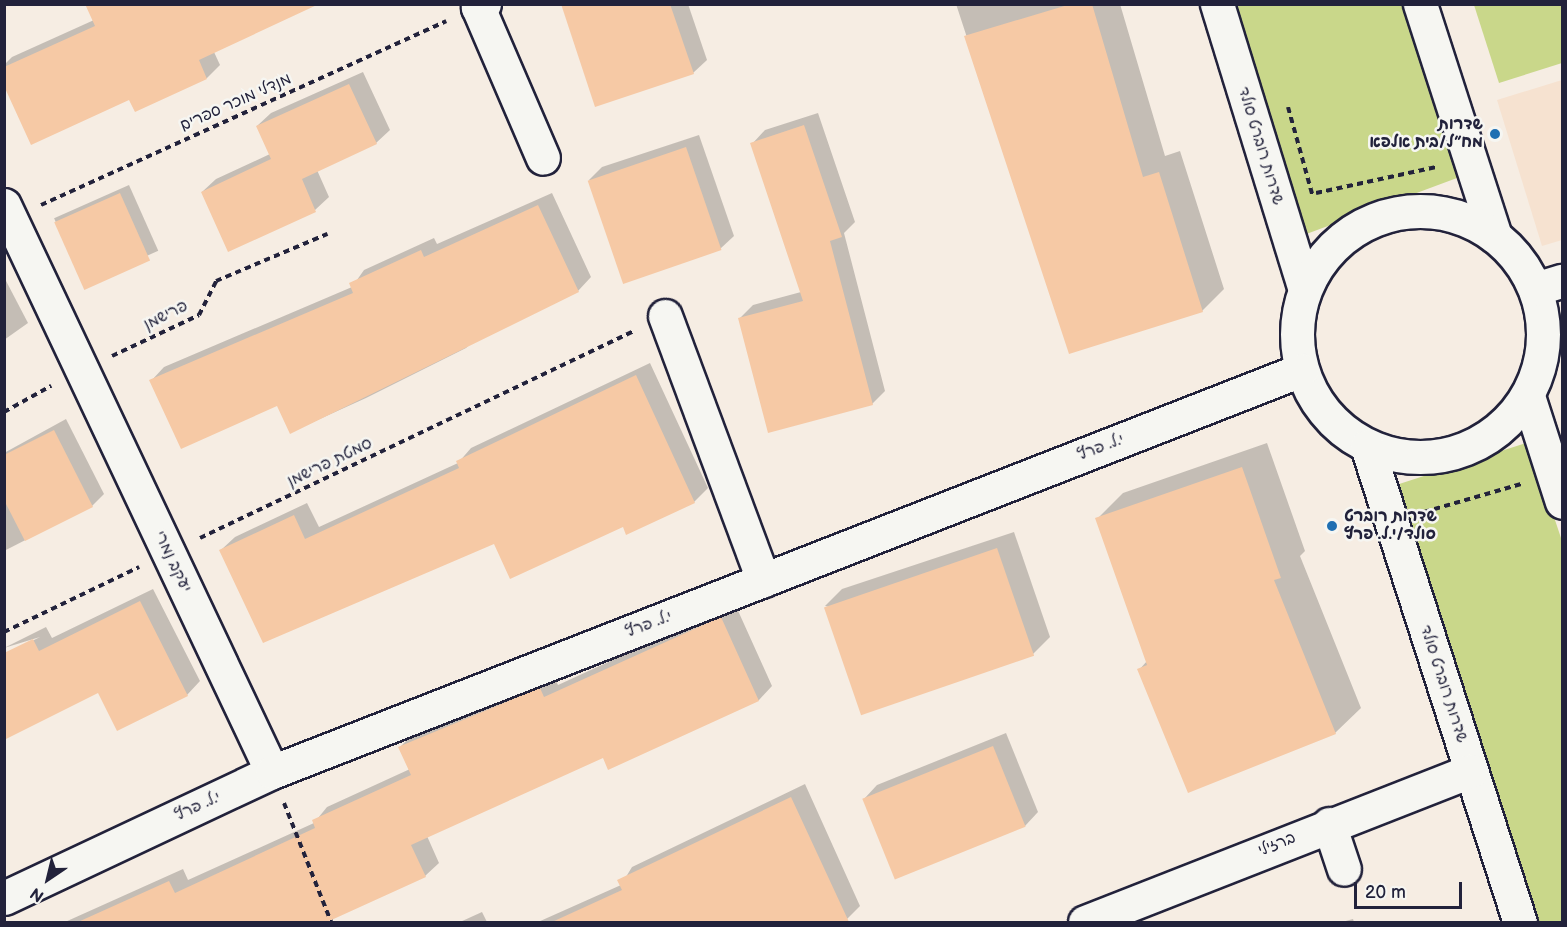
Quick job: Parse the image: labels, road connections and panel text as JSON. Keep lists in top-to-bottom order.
{
  "streets": {
    "street": [
      "שדרות רוברט סולד",
      "י.ל. פרץ",
      "יעקב נמרי",
      "ברזילי"
    ],
    "path": ["מנדלי מוכר ספרים", "פרישמן", "סמטת פרישמן"]
  },
  "crossings": [
    ["מנדלי מוכר ספרים", "יעקב נמרי"],
    ["שדרות רוברט סולד", "ברזילי"],
    ["פרישמן", "יעקב נמרי"],
    ["י.ל. פרץ", "יעקב נמרי"],
    ["סמטת פרישמן", "יעקב נמרי"]
  ],
  "places": ["שדרות מח״ל/בית אלפא", "שדרות רוברט סולד/י.ל. פרץ"],
  "scale_bar": "20 m",
  "north": "bottom left"
}
